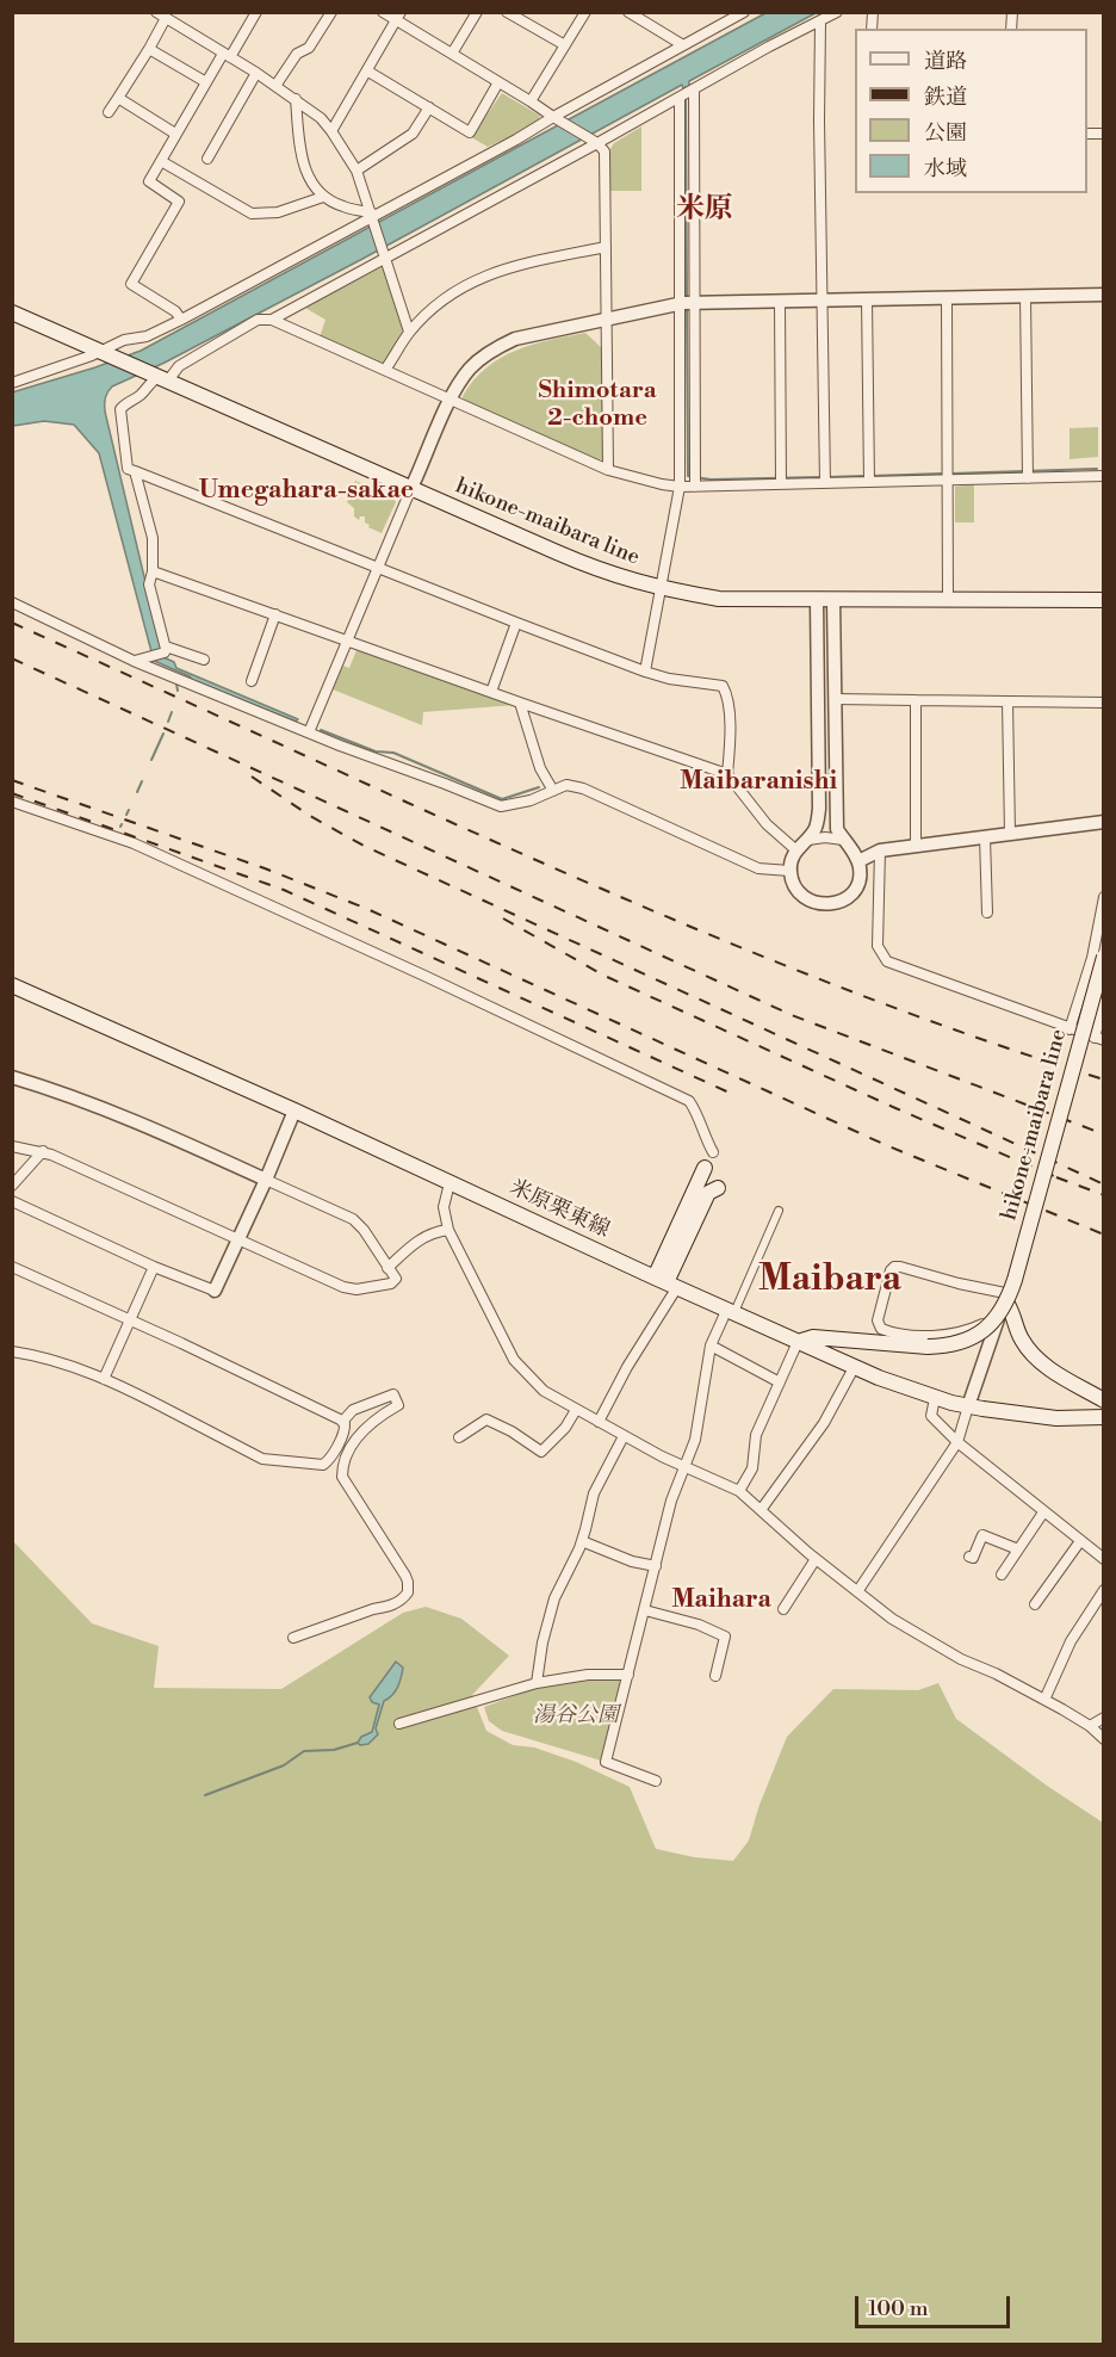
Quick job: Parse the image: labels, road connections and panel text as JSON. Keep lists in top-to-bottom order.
{
  "streets": {
    "main road": ["hikone-maibara line", "米原栗東線"]
  },
  "crossings": [
    ["hikone-maibara line", "米原栗東線"]
  ],
  "districts": [
    "米原",
    "Shimotara 2-chome",
    "Umegahara-sakae",
    "Maibaranishi",
    "Maibara",
    "Maihara"
  ],
  "parks": ["湯谷公園"],
  "legend": [
    "道路",
    "鉄道",
    "公園",
    "水域"
  ],
  "scale_bar": "100 m"
}
